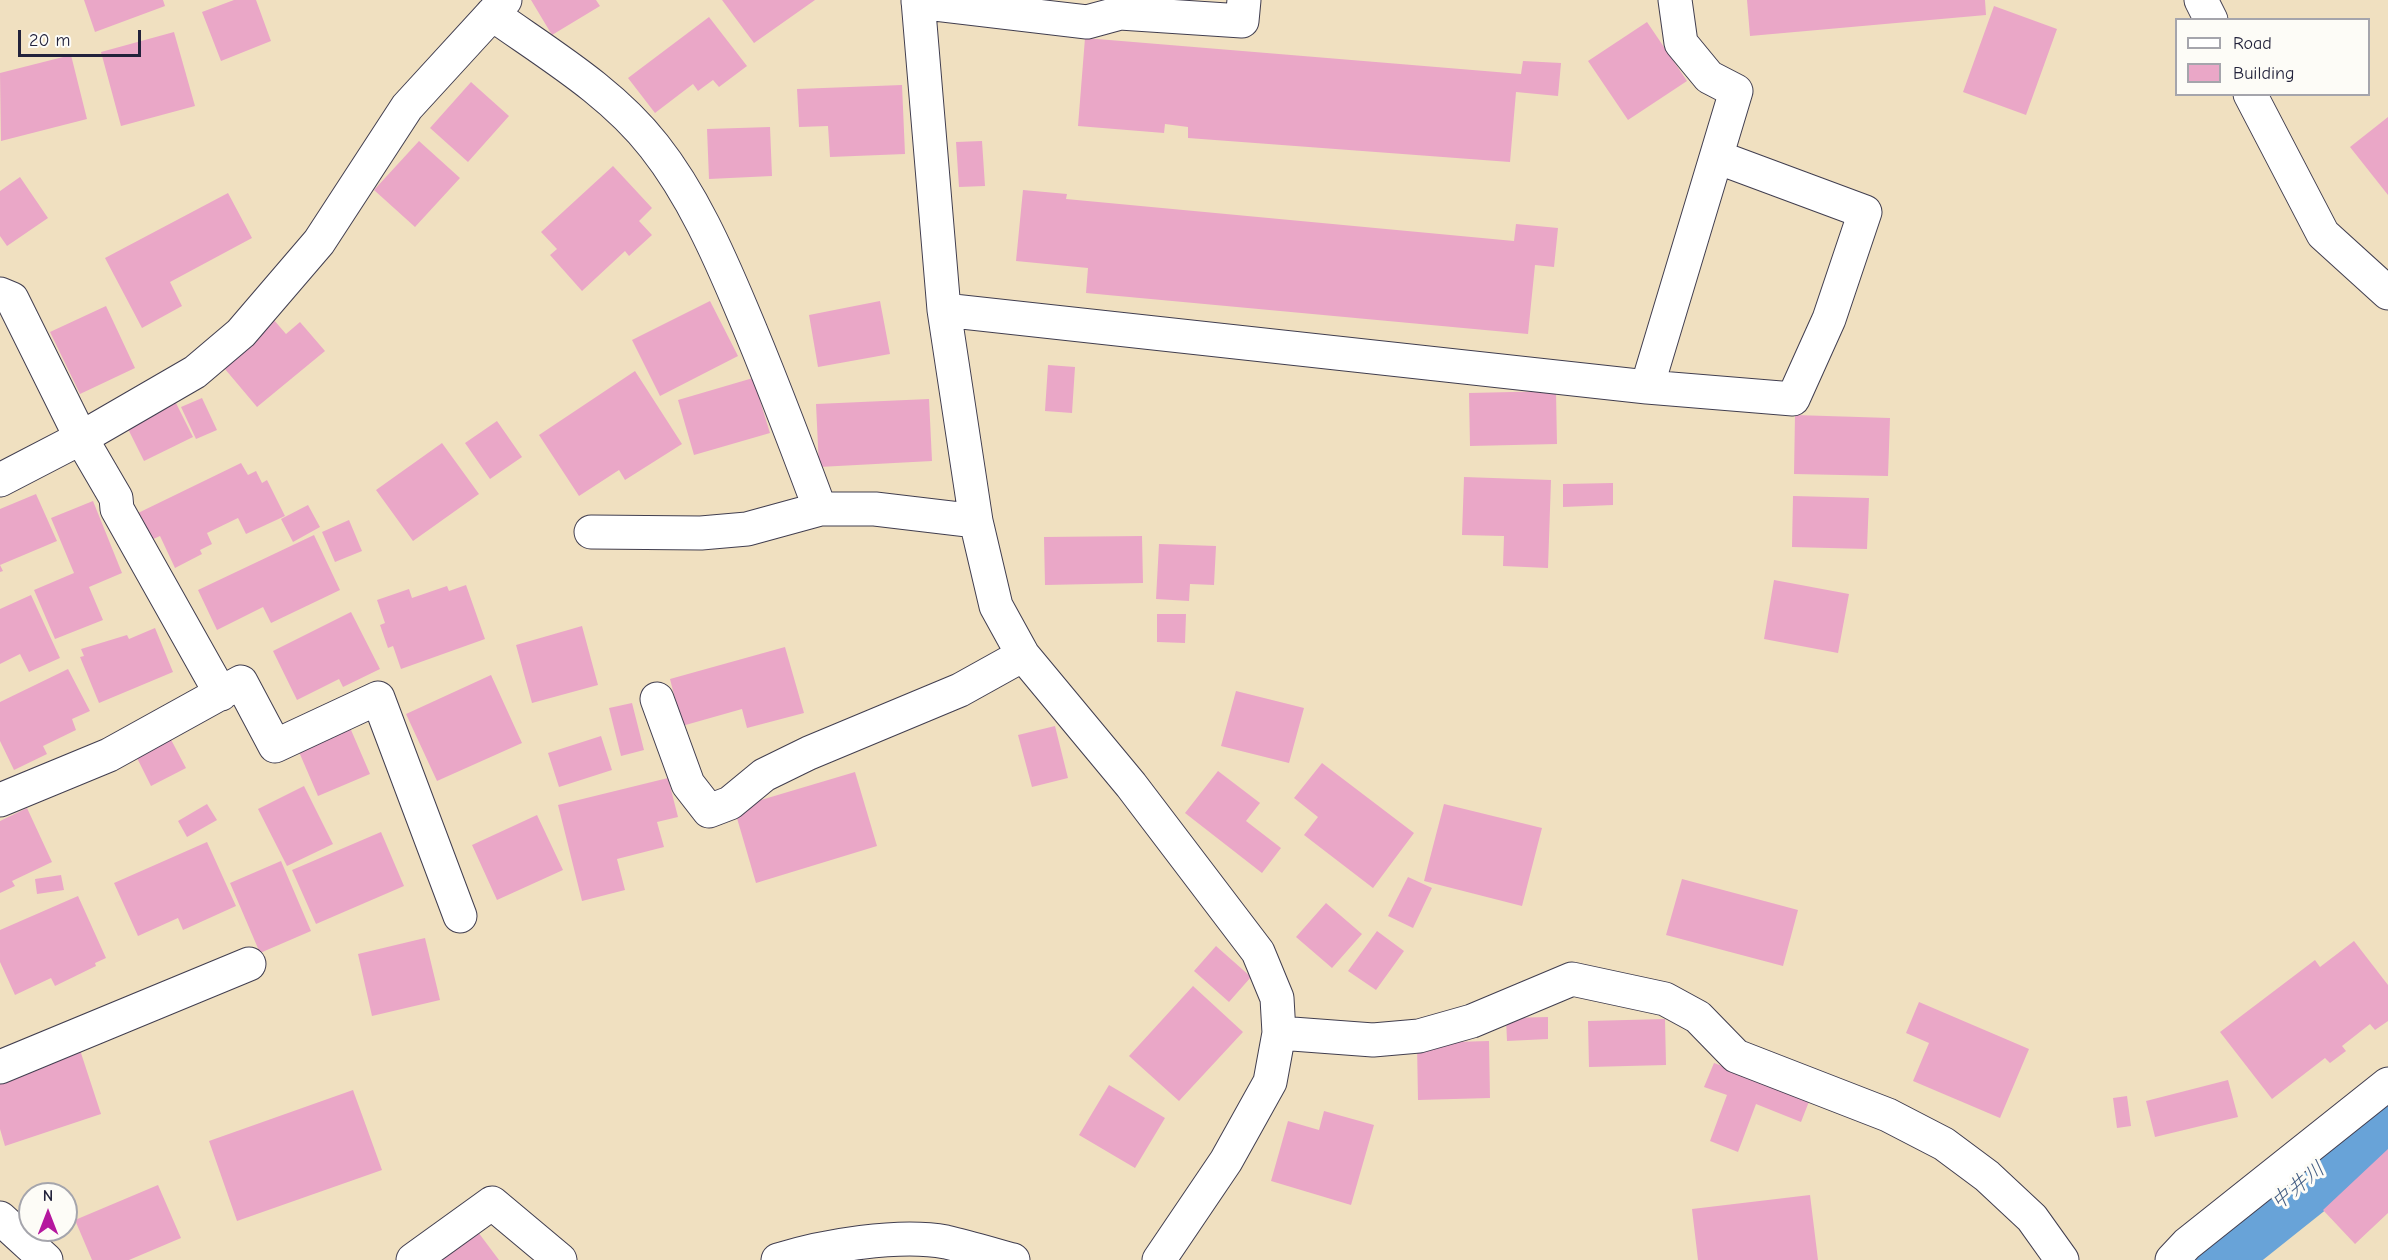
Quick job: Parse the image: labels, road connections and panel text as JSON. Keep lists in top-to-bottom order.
{
  "water": ["中井川"],
  "legend": ["Road", "Building"],
  "scale_bar": "20 m",
  "north": "top"
}
